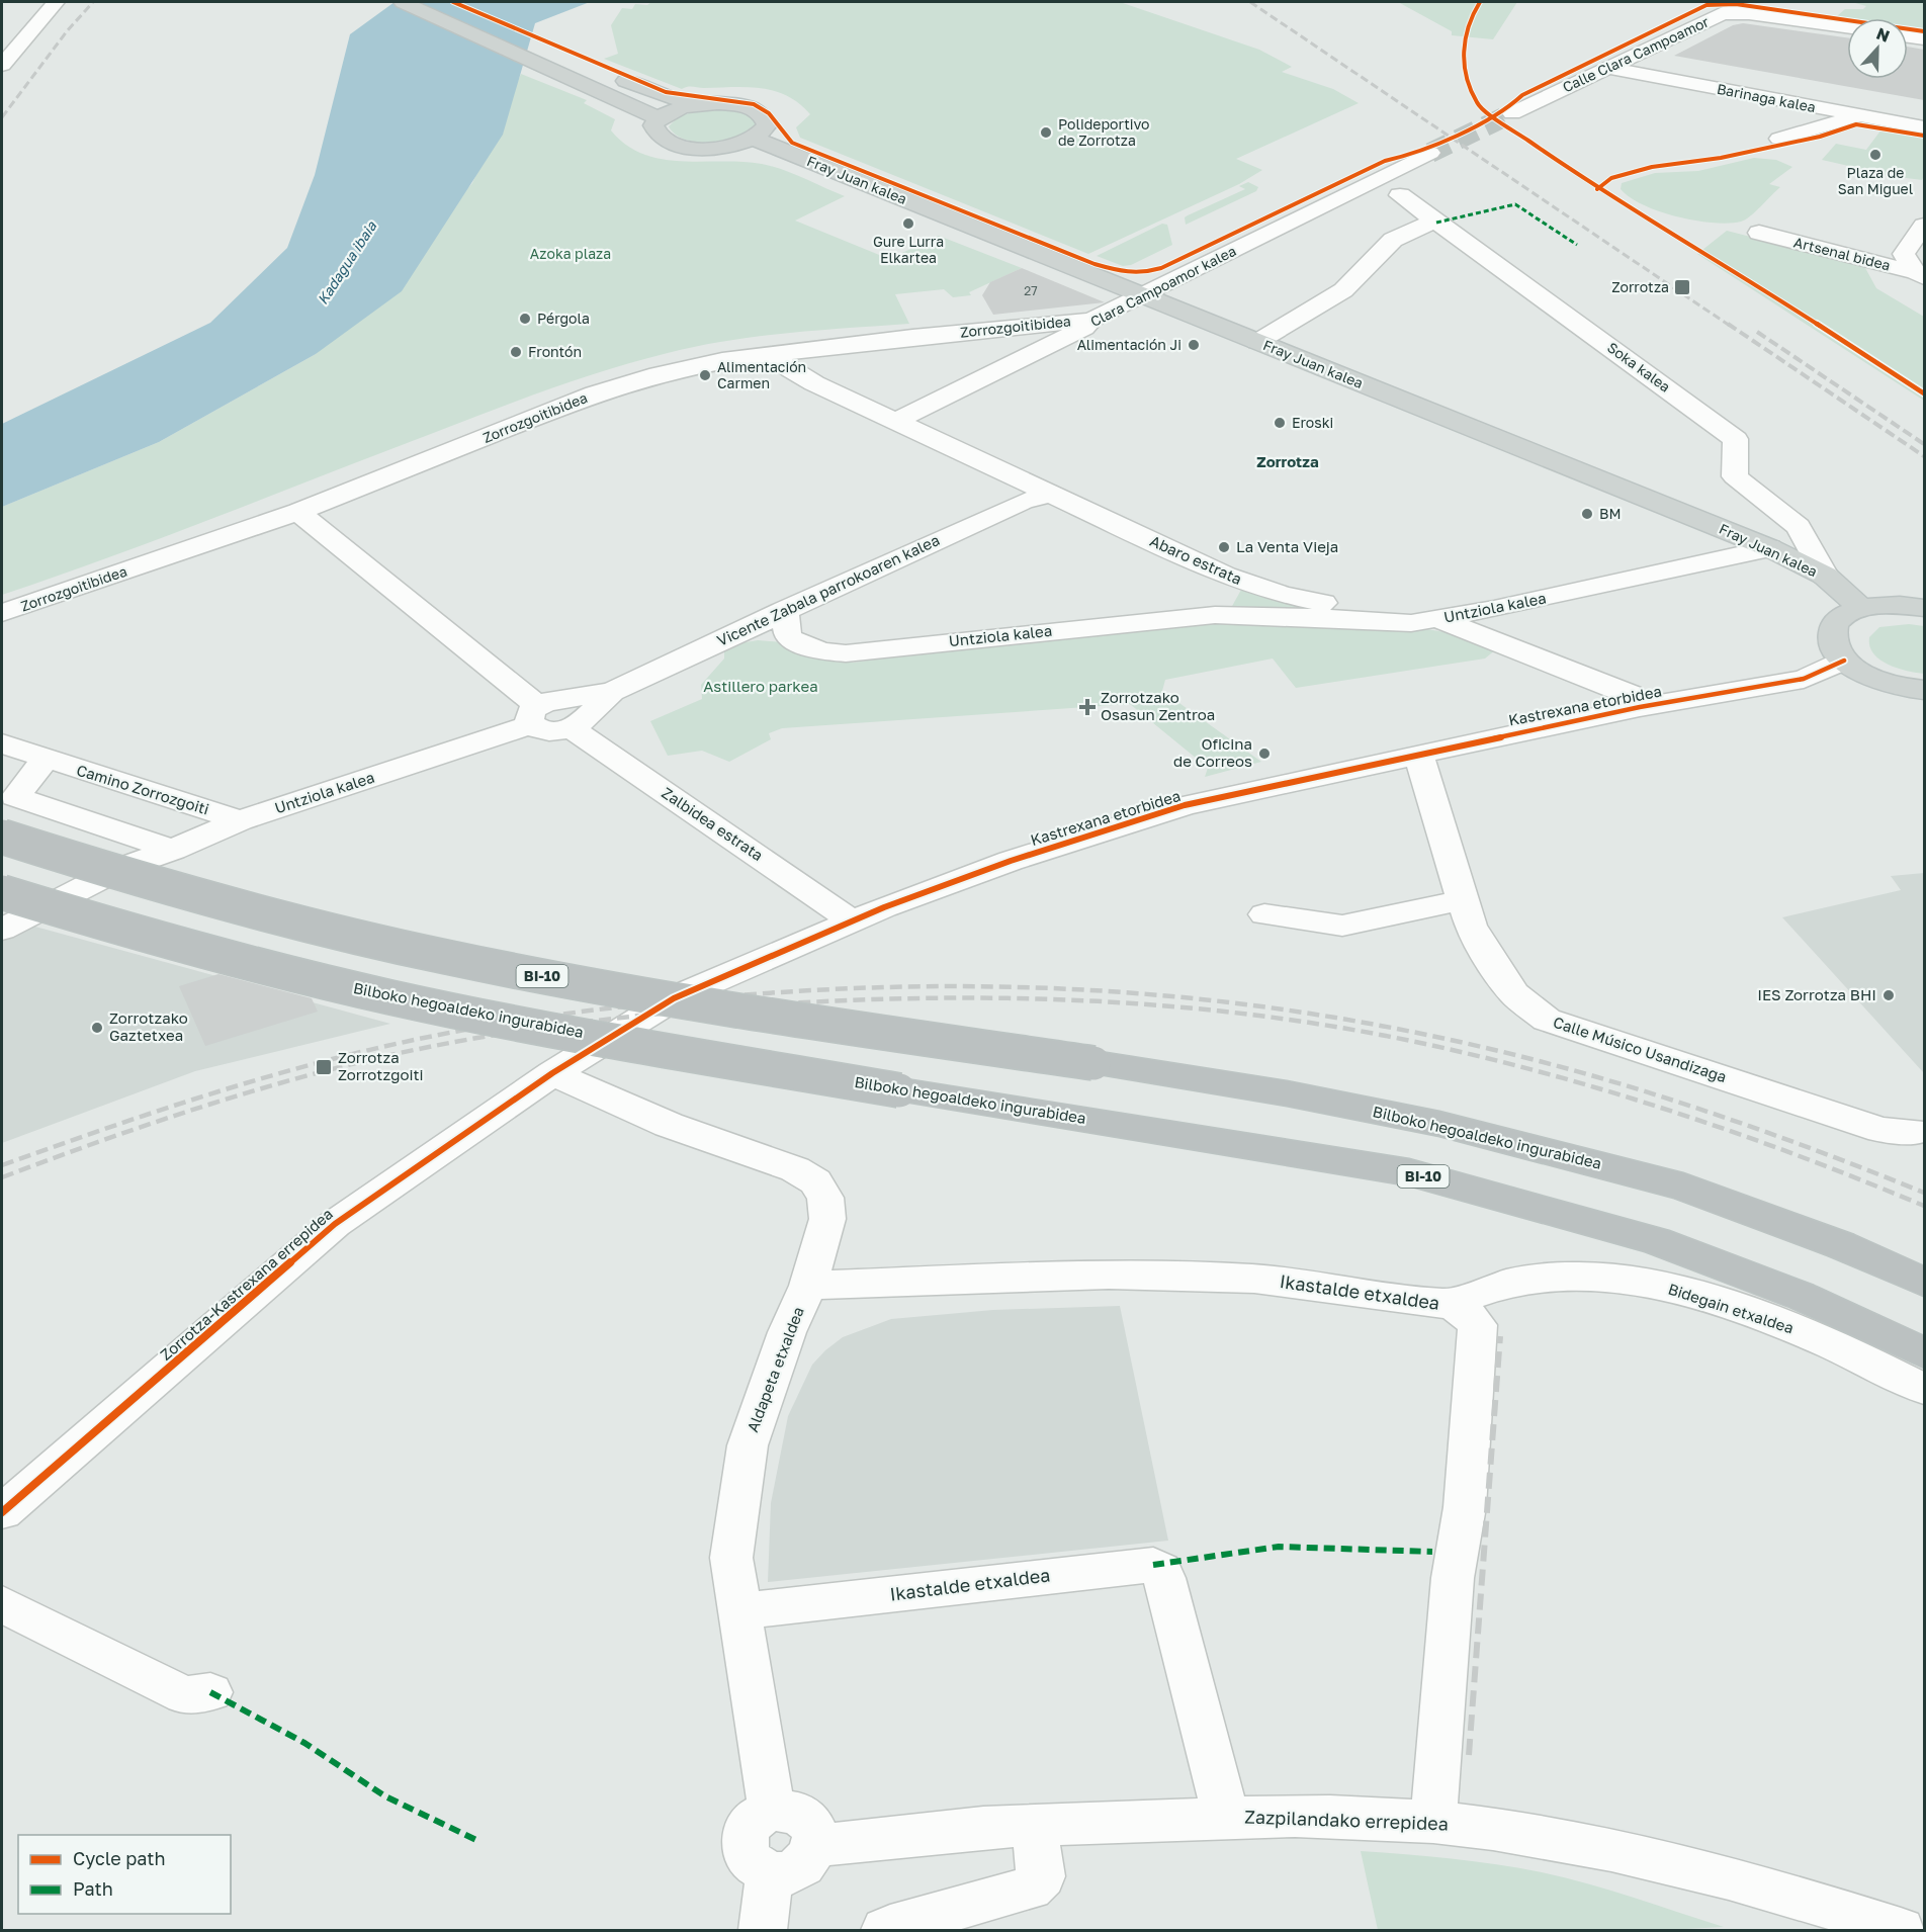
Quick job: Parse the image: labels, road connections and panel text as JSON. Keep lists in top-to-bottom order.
{
  "streets": {
    "highway": ["BI-10", "Bilboko hegoaldeko ingurabidea"],
    "main road": ["Fray Juan kalea"],
    "street": [
      "Calle Clara Campoamor",
      "Barinaga kalea",
      "Artsenal bidea",
      "Clara Campoamor kalea",
      "Zorrozgoitibidea",
      "Soka kalea",
      "Abaro estrata",
      "Vicente Zabala parrokoaren kalea",
      "Untziola kalea",
      "Kastrexana etorbidea",
      "Camino Zorrozgoiti",
      "Zalbidea estrata",
      "Calle Músico Usandizaga",
      "Zorrotza-Kastrexana errepidea",
      "Ikastalde etxaldea",
      "Bidegain etxaldea",
      "Aldapeta etxaldea",
      "Zazpilandako errepidea"
    ]
  },
  "crossings": [
    ["Calle Clara Campoamor", "Barinaga kalea"],
    ["Fray Juan kalea", "Clara Campoamor kalea"],
    ["Fray Juan kalea", "Soka kalea"],
    ["Fray Juan kalea", "Untziola kalea"],
    ["Clara Campoamor kalea", "Zorrozgoitibidea"],
    ["Clara Campoamor kalea", "Abaro estrata"],
    ["Zorrozgoitibidea", "Abaro estrata"],
    ["Abaro estrata", "Vicente Zabala parrokoaren kalea"],
    ["Abaro estrata", "Untziola kalea"],
    ["Abaro estrata", "Kastrexana etorbidea"],
    ["Vicente Zabala parrokoaren kalea", "Untziola kalea"],
    ["Untziola kalea", "Camino Zorrozgoiti"],
    ["Kastrexana etorbidea", "Zalbidea estrata"],
    ["Kastrexana etorbidea", "Calle Músico Usandizaga"],
    ["Kastrexana etorbidea", "Zorrotza-Kastrexana errepidea"],
    ["Kastrexana etorbidea", "Aldapeta etxaldea"],
    ["Zorrotza-Kastrexana errepidea", "Aldapeta etxaldea"],
    ["Ikastalde etxaldea", "Bidegain etxaldea"],
    ["Ikastalde etxaldea", "Aldapeta etxaldea"],
    ["Ikastalde etxaldea", "Zazpilandako errepidea"],
    ["Aldapeta etxaldea", "Zazpilandako errepidea"]
  ],
  "districts": ["Zorrotza"],
  "water": ["Kadagua ibaia"],
  "parks": ["Azoka plaza", "Astillero parkea"],
  "places": {
    "other": [
      "Polideportivo de Zorrotza",
      "Plaza de San Miguel",
      "Gure Lurra Elkartea",
      "Pérgola",
      "Alimentación Ji",
      "Frontón",
      "Alimentación Carmen",
      "Eroski",
      "BM",
      "La Venta Vieja",
      "Oficina de Correos",
      "IES Zorrotza BHI",
      "Zorrotzako Gaztetxea"
    ],
    "transit": ["Zorrotza", "Zorrotza Zorrotzgoiti"],
    "health": ["Zorrotzako Osasun Zentroa"]
  },
  "house_numbers": ["27"],
  "legend": ["Cycle path", "Path"],
  "north": "top"
}
